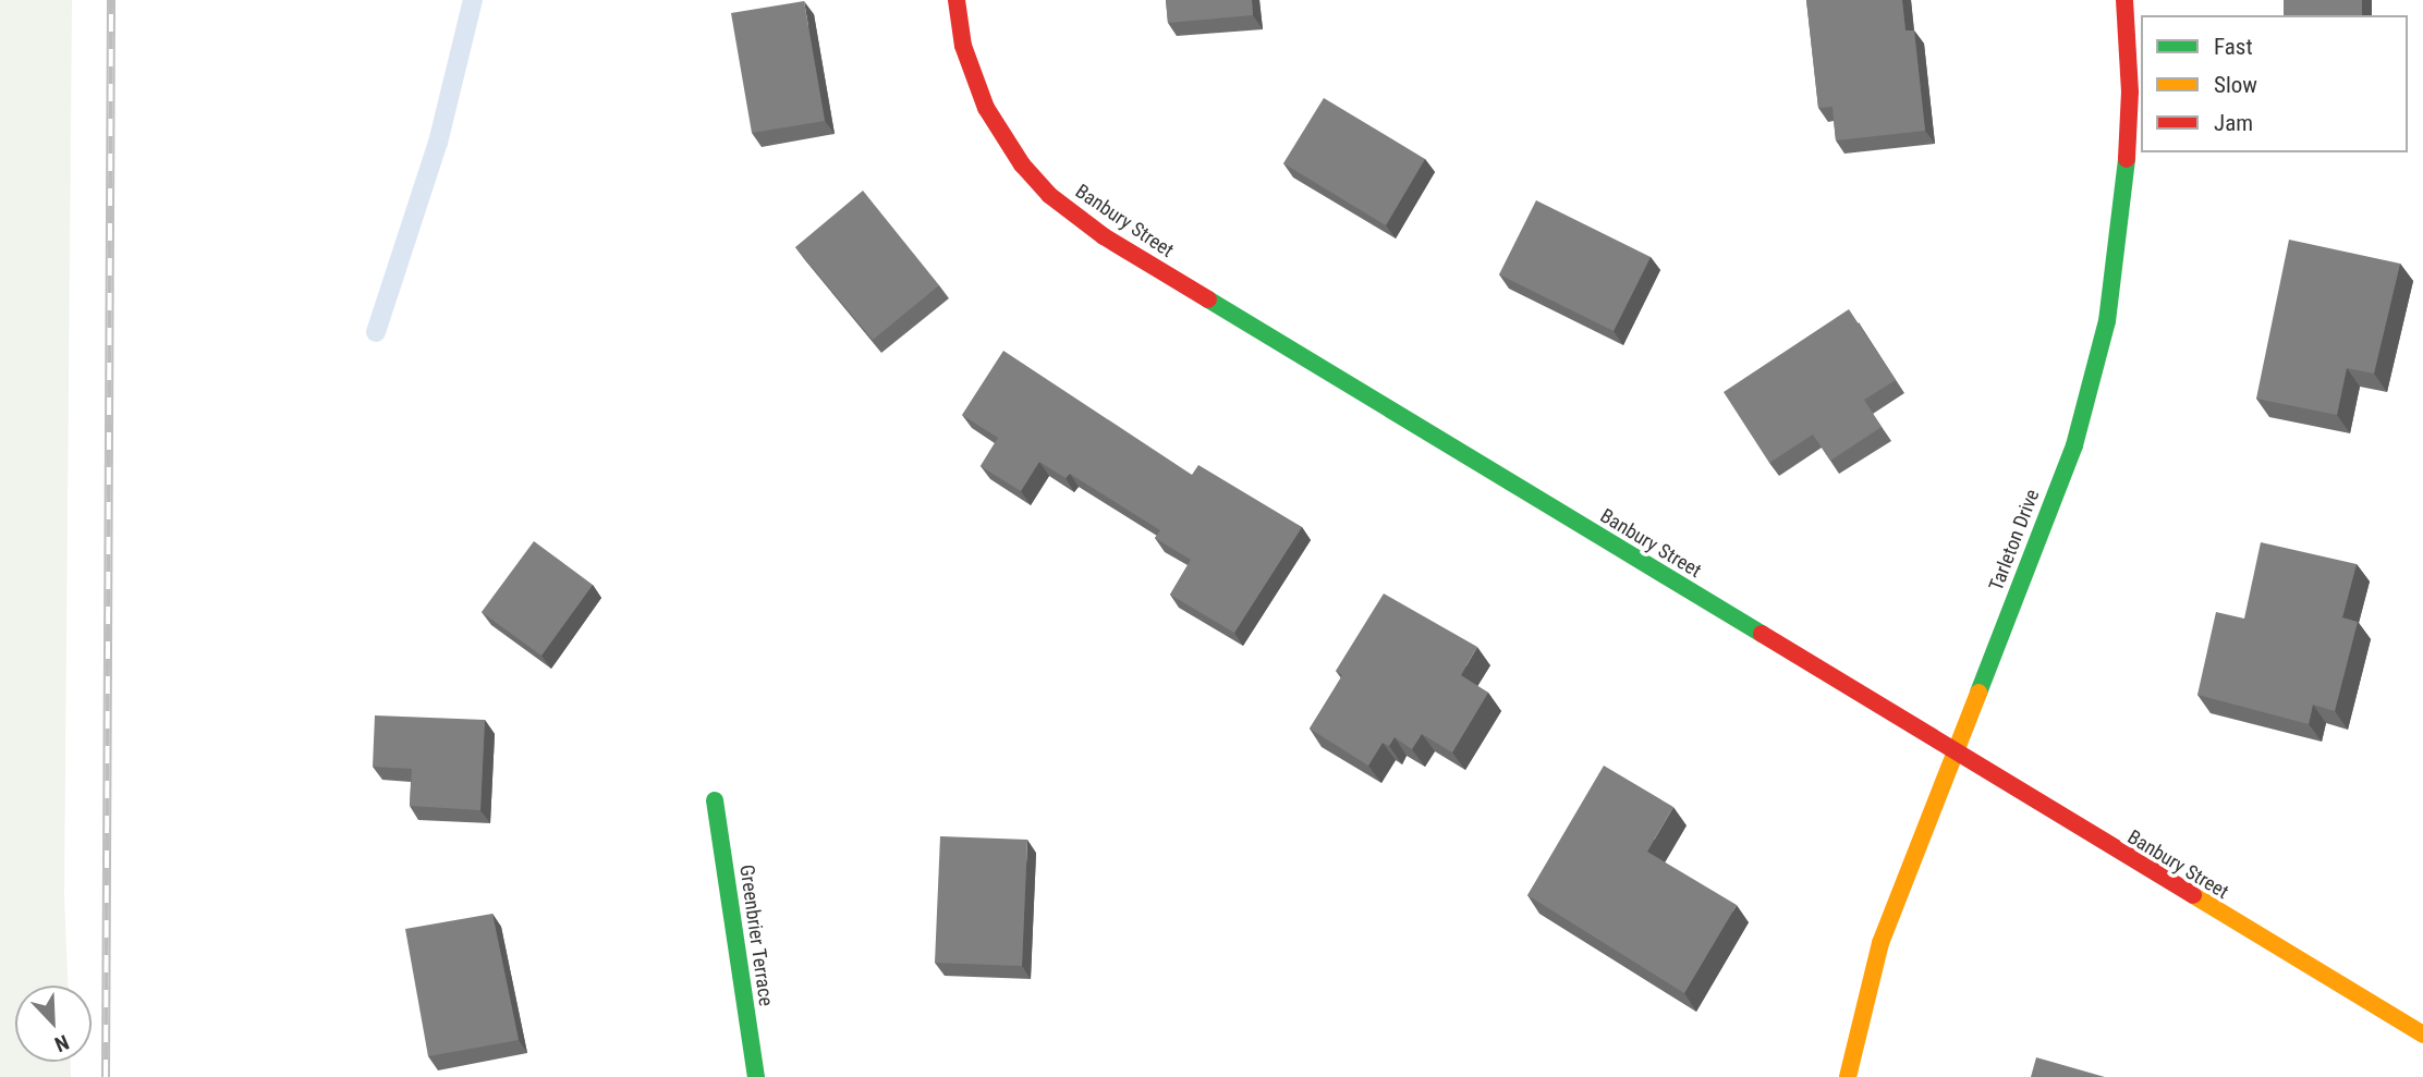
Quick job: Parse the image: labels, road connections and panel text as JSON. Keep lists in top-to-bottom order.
{
  "streets": {
    "street": ["Banbury Street", "Tarleton Drive", "Greenbrier Terrace"]
  },
  "crossings": [
    ["Banbury Street", "Tarleton Drive"]
  ],
  "legend": ["Fast", "Slow", "Jam"],
  "north": "bottom right"
}
